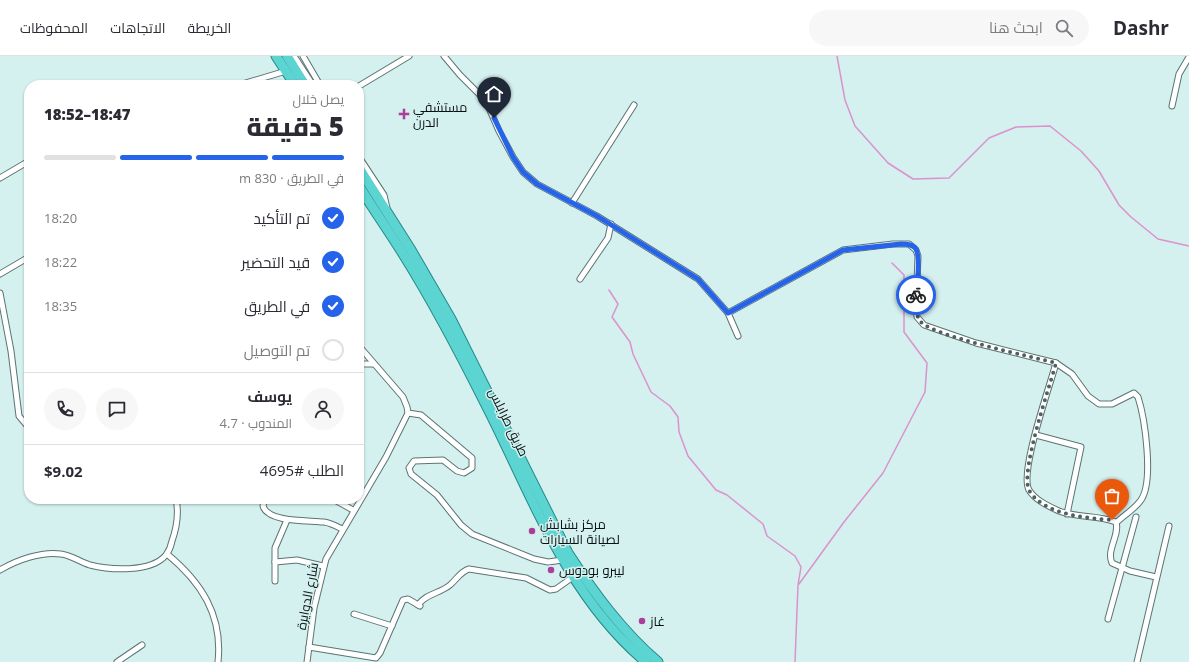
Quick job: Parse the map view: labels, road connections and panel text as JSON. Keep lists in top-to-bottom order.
{
  "streets": {
    "highway": ["طريق طرابلس"],
    "street": ["شارع الدوايرة"]
  },
  "places": {
    "health": ["مستشفي الدرن"],
    "other": ["مركز بشابش لصيانة السيارات", "ليبرو بودوس", "غاز"]
  },
  "page": {
    "header": "Dashr",
    "search": "ابحث هنا",
    "nav": ["الخريطة", "الاتجاهات", "المحفوظات"],
    "heading": ["5 دقيقة", "يصل خلال", "18:47–18:52"],
    "panel": [
      "يوسف",
      "المندوب · 4.7",
      "الطلب #4695",
      "$9.02"
    ],
    "bar": "في الطريق · 830 m",
    "list": [
      ["تم التأكيد", "18:20"],
      ["قيد التحضير", "18:22"],
      ["في الطريق", "18:35"],
      "تم التوصيل"
    ]
  }
}
